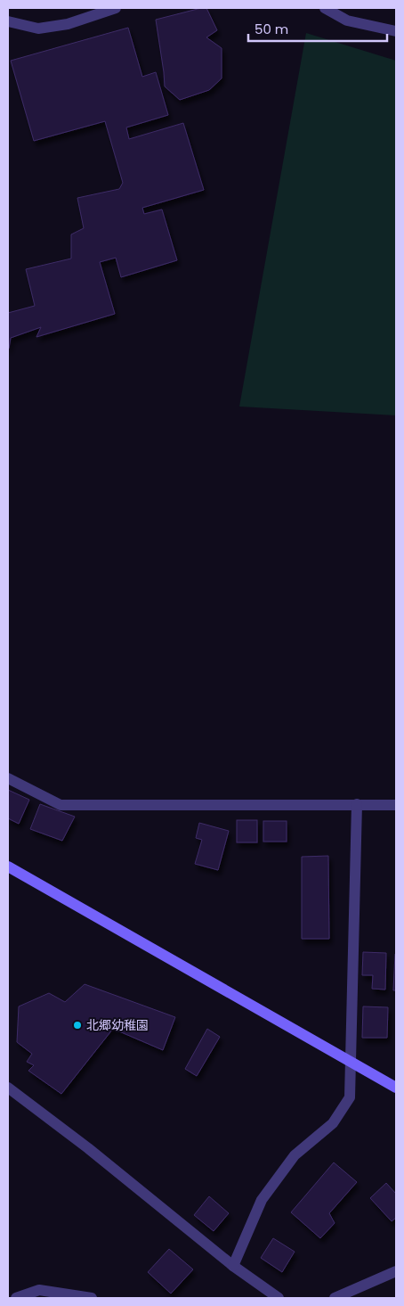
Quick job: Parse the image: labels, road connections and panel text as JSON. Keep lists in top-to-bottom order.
{
  "places": ["北郷幼稚園"],
  "scale_bar": "50 m"
}
